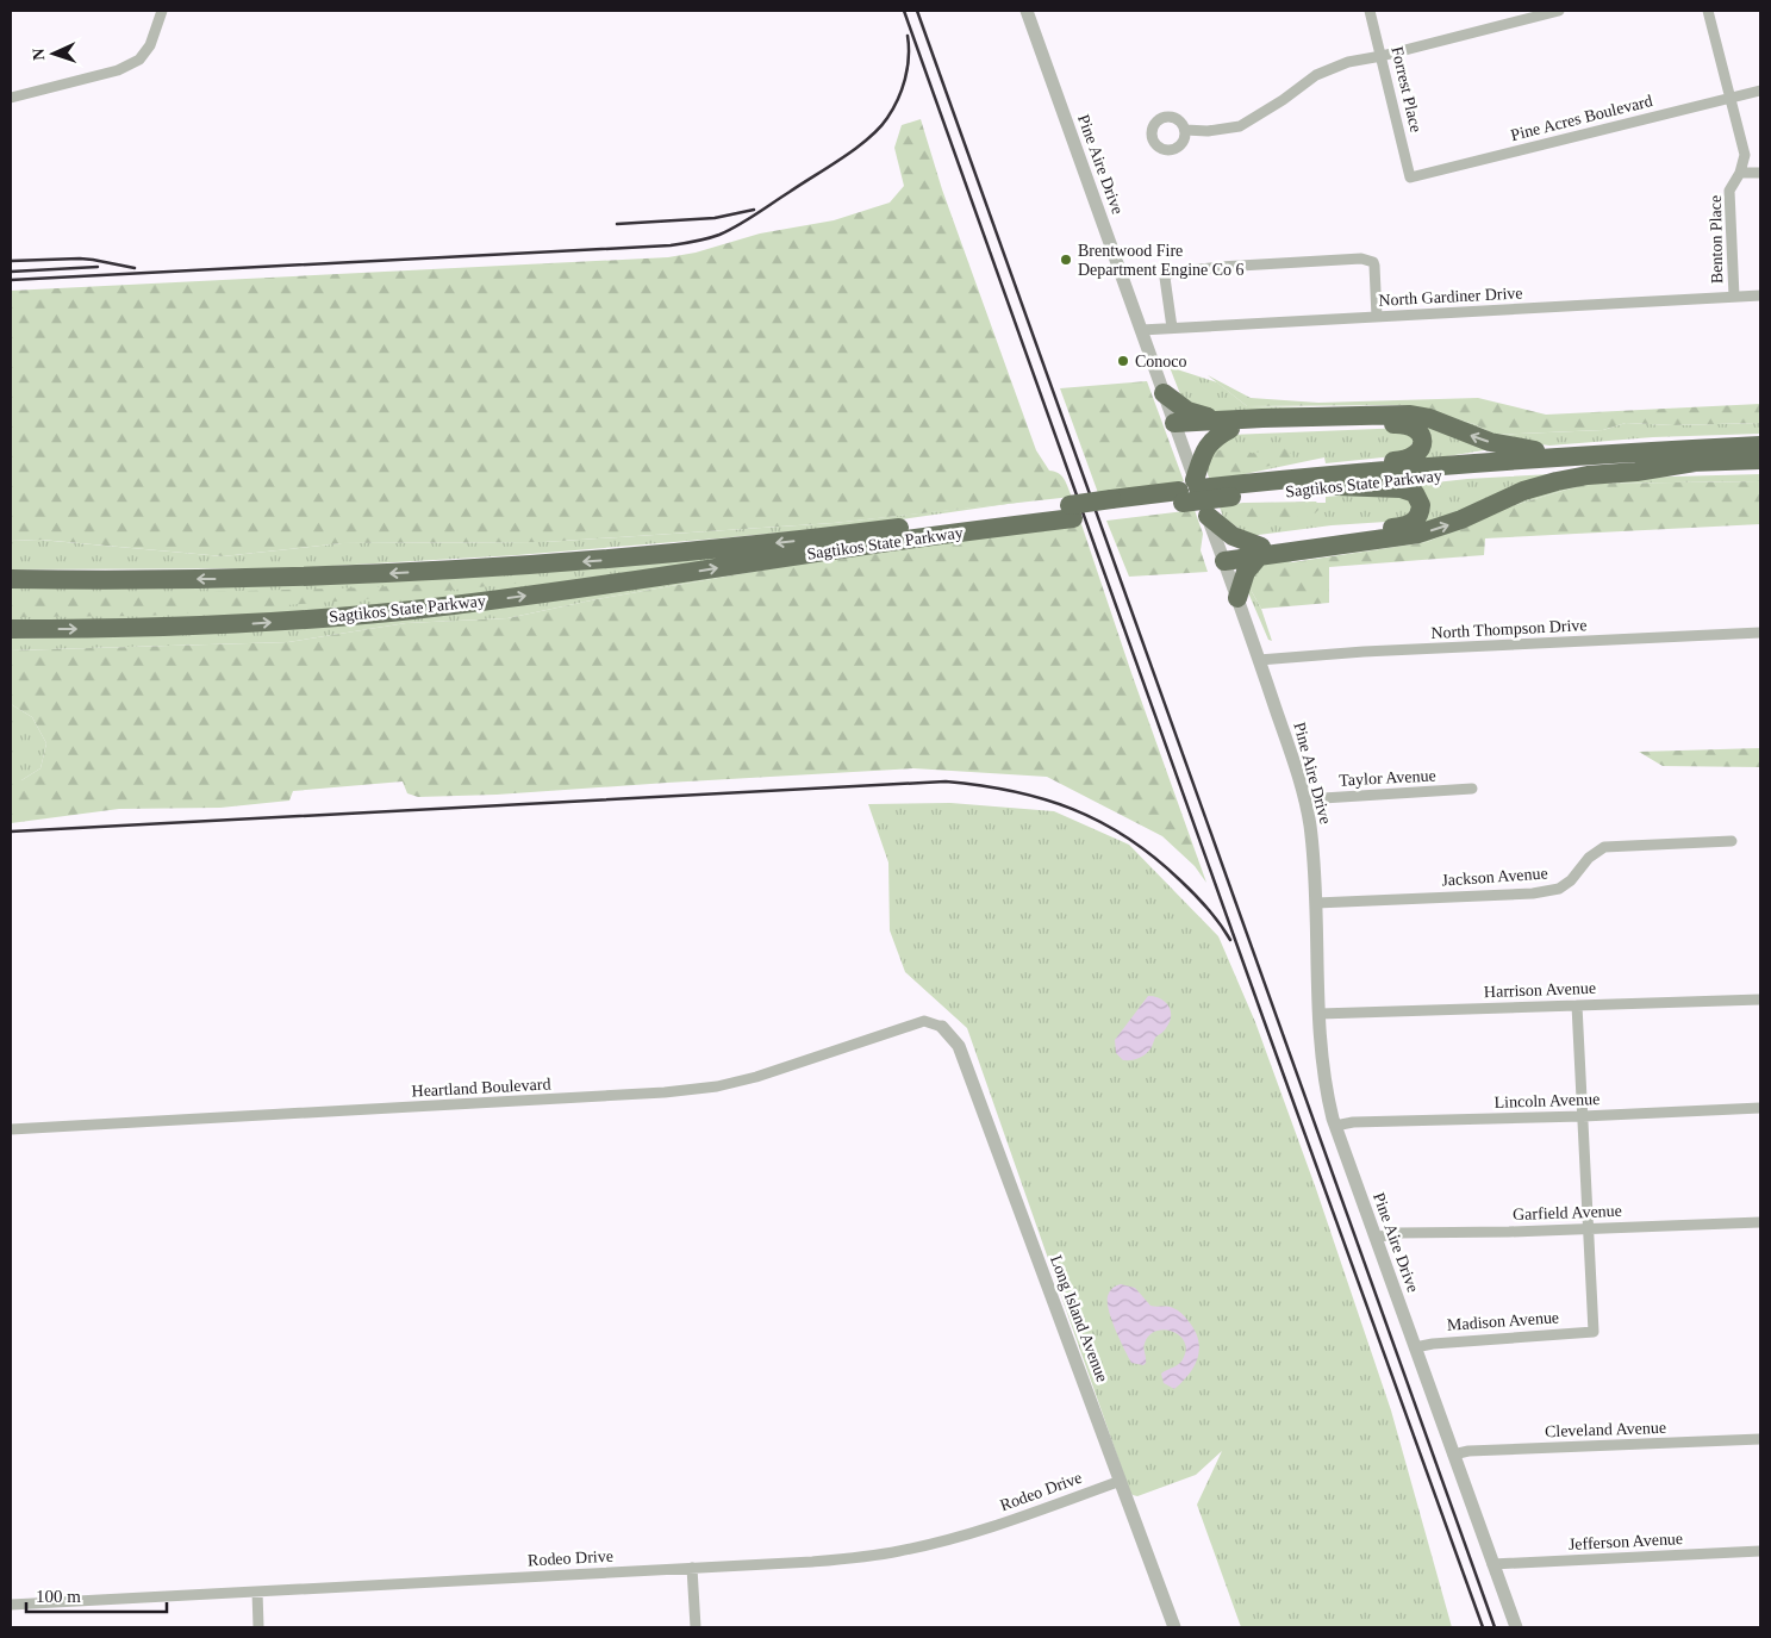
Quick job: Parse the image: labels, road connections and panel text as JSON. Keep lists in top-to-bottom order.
{
  "streets": {
    "highway": ["Sagtikos State Parkway"],
    "street": [
      "Forrest Place",
      "Pine Acres Boulevard",
      "Pine Aire Drive",
      "Benton Place",
      "North Gardiner Drive",
      "North Thompson Drive",
      "Taylor Avenue",
      "Jackson Avenue",
      "Harrison Avenue",
      "Heartland Boulevard",
      "Lincoln Avenue",
      "Garfield Avenue",
      "Long Island Avenue",
      "Madison Avenue",
      "Cleveland Avenue",
      "Rodeo Drive",
      "Jefferson Avenue"
    ]
  },
  "crossings": [
    ["Forrest Place", "Pine Acres Boulevard"],
    ["Pine Acres Boulevard", "Benton Place"],
    ["Pine Aire Drive", "North Gardiner Drive"],
    ["Pine Aire Drive", "Sagtikos State Parkway"],
    ["Pine Aire Drive", "North Thompson Drive"],
    ["Pine Aire Drive", "Taylor Avenue"],
    ["Pine Aire Drive", "Jackson Avenue"],
    ["Pine Aire Drive", "Harrison Avenue"],
    ["Pine Aire Drive", "Lincoln Avenue"],
    ["Pine Aire Drive", "Garfield Avenue"],
    ["Pine Aire Drive", "Madison Avenue"],
    ["Pine Aire Drive", "Cleveland Avenue"],
    ["Pine Aire Drive", "Jefferson Avenue"],
    ["Benton Place", "North Gardiner Drive"],
    ["Heartland Boulevard", "Long Island Avenue"],
    ["Garfield Avenue", "Madison Avenue"],
    ["Long Island Avenue", "Rodeo Drive"]
  ],
  "places": ["Brentwood Fire Department Engine Co 6", "Conoco"],
  "scale_bar": "100 m",
  "north": "left"
}
